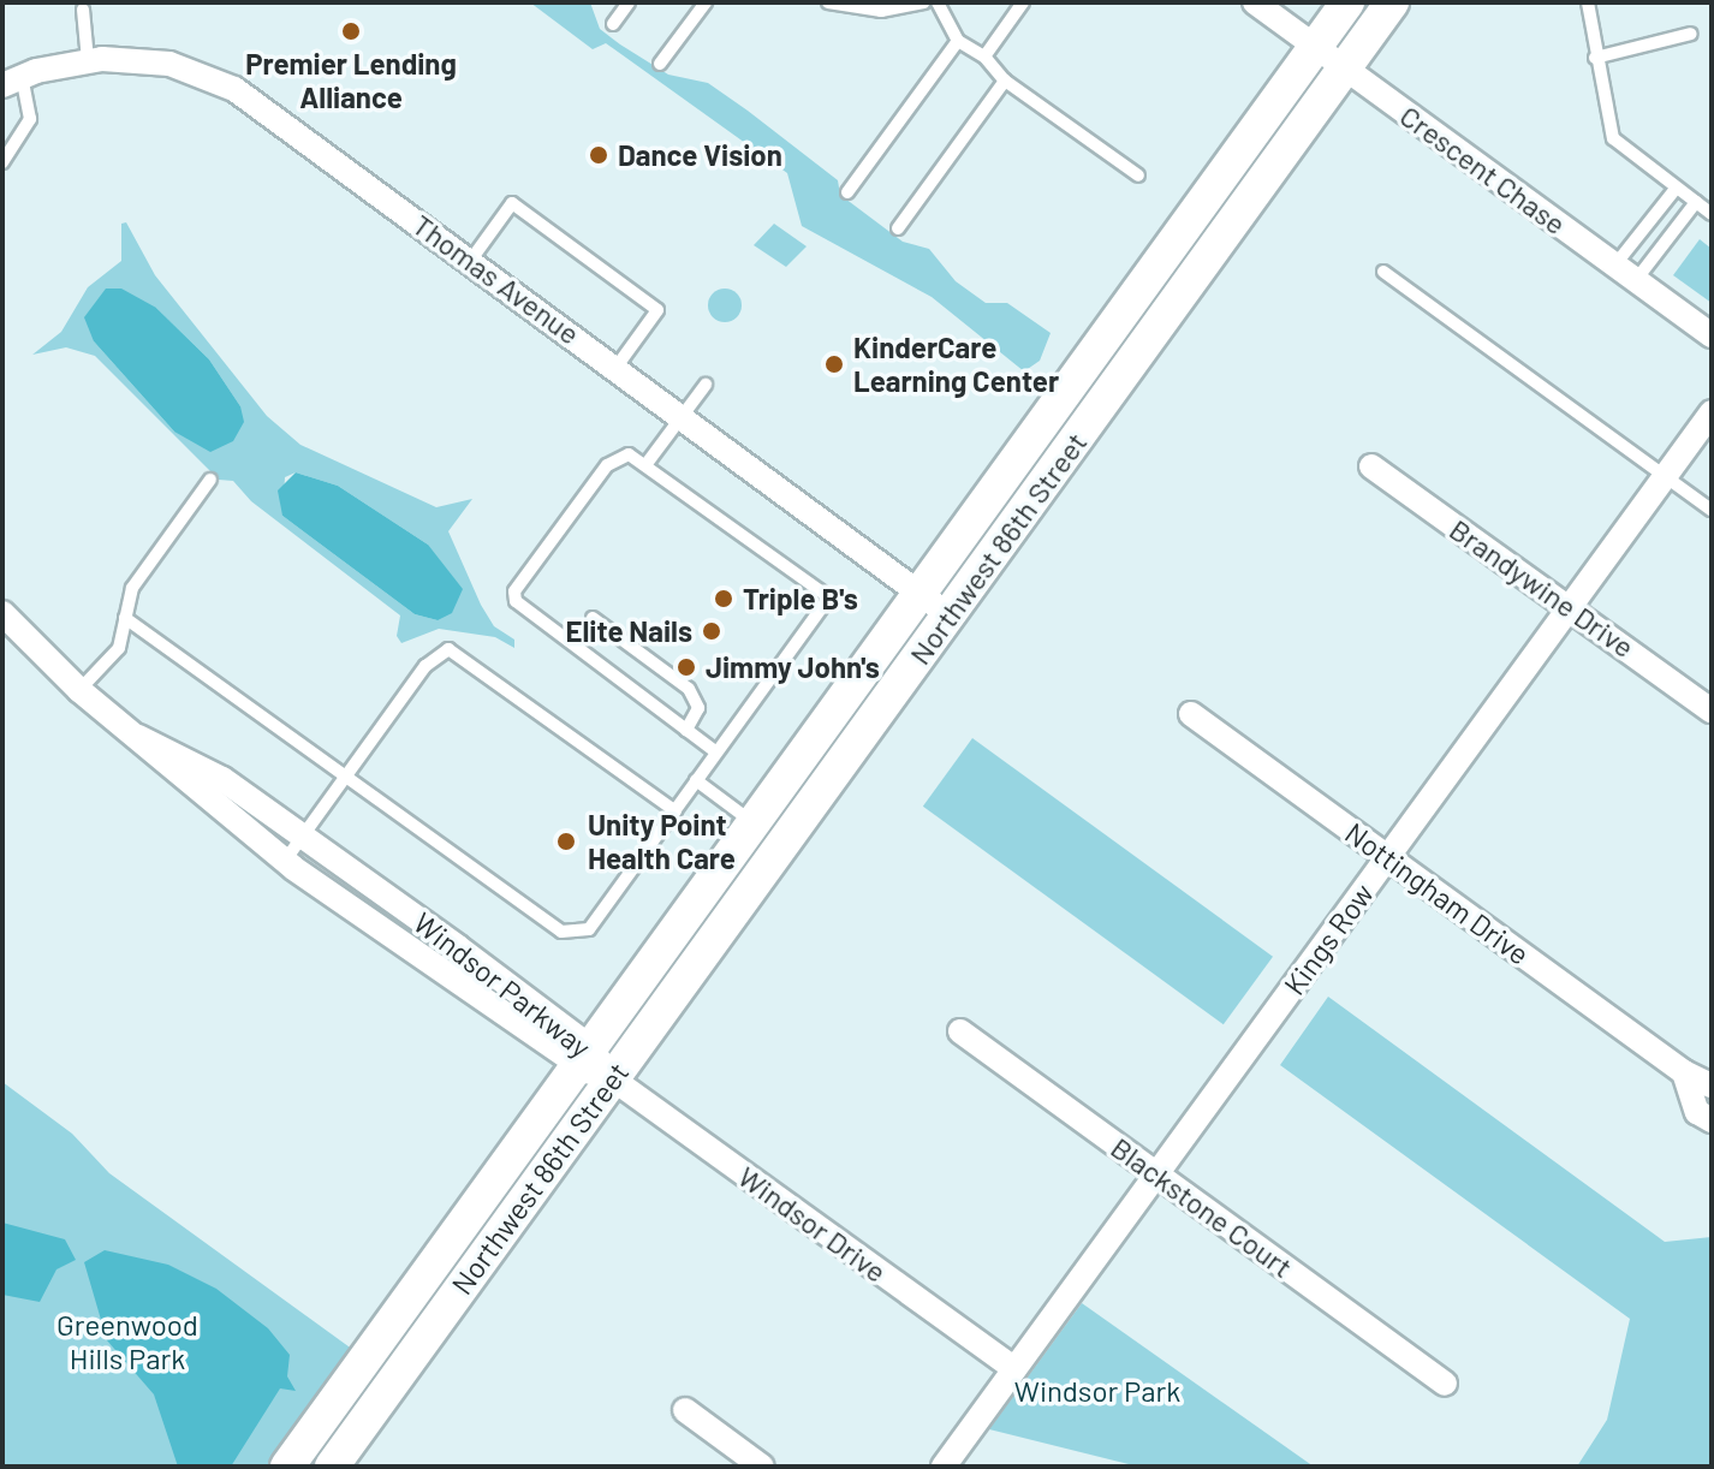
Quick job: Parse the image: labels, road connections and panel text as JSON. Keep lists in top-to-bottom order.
{
  "streets": {
    "main road": ["Northwest 86th Street"],
    "street": [
      "Crescent Chase",
      "Thomas Avenue",
      "Brandywine Drive",
      "Nottingham Drive",
      "Kings Row",
      "Windsor Parkway",
      "Blackstone Court",
      "Windsor Drive"
    ]
  },
  "crossings": [
    ["Crescent Chase", "Northwest 86th Street"],
    ["Thomas Avenue", "Northwest 86th Street"],
    ["Northwest 86th Street", "Windsor Parkway"],
    ["Northwest 86th Street", "Windsor Drive"],
    ["Brandywine Drive", "Kings Row"],
    ["Nottingham Drive", "Kings Row"],
    ["Kings Row", "Blackstone Court"],
    ["Kings Row", "Windsor Drive"],
    ["Windsor Parkway", "Windsor Drive"]
  ],
  "parks": ["Greenwood Hills Park", "Windsor Park"],
  "places": [
    "Premier Lending Alliance",
    "Dance Vision",
    "KinderCare Learning Center",
    "Triple B's",
    "Elite Nails",
    "Jimmy John's",
    "Unity Point Health Care"
  ]
}
